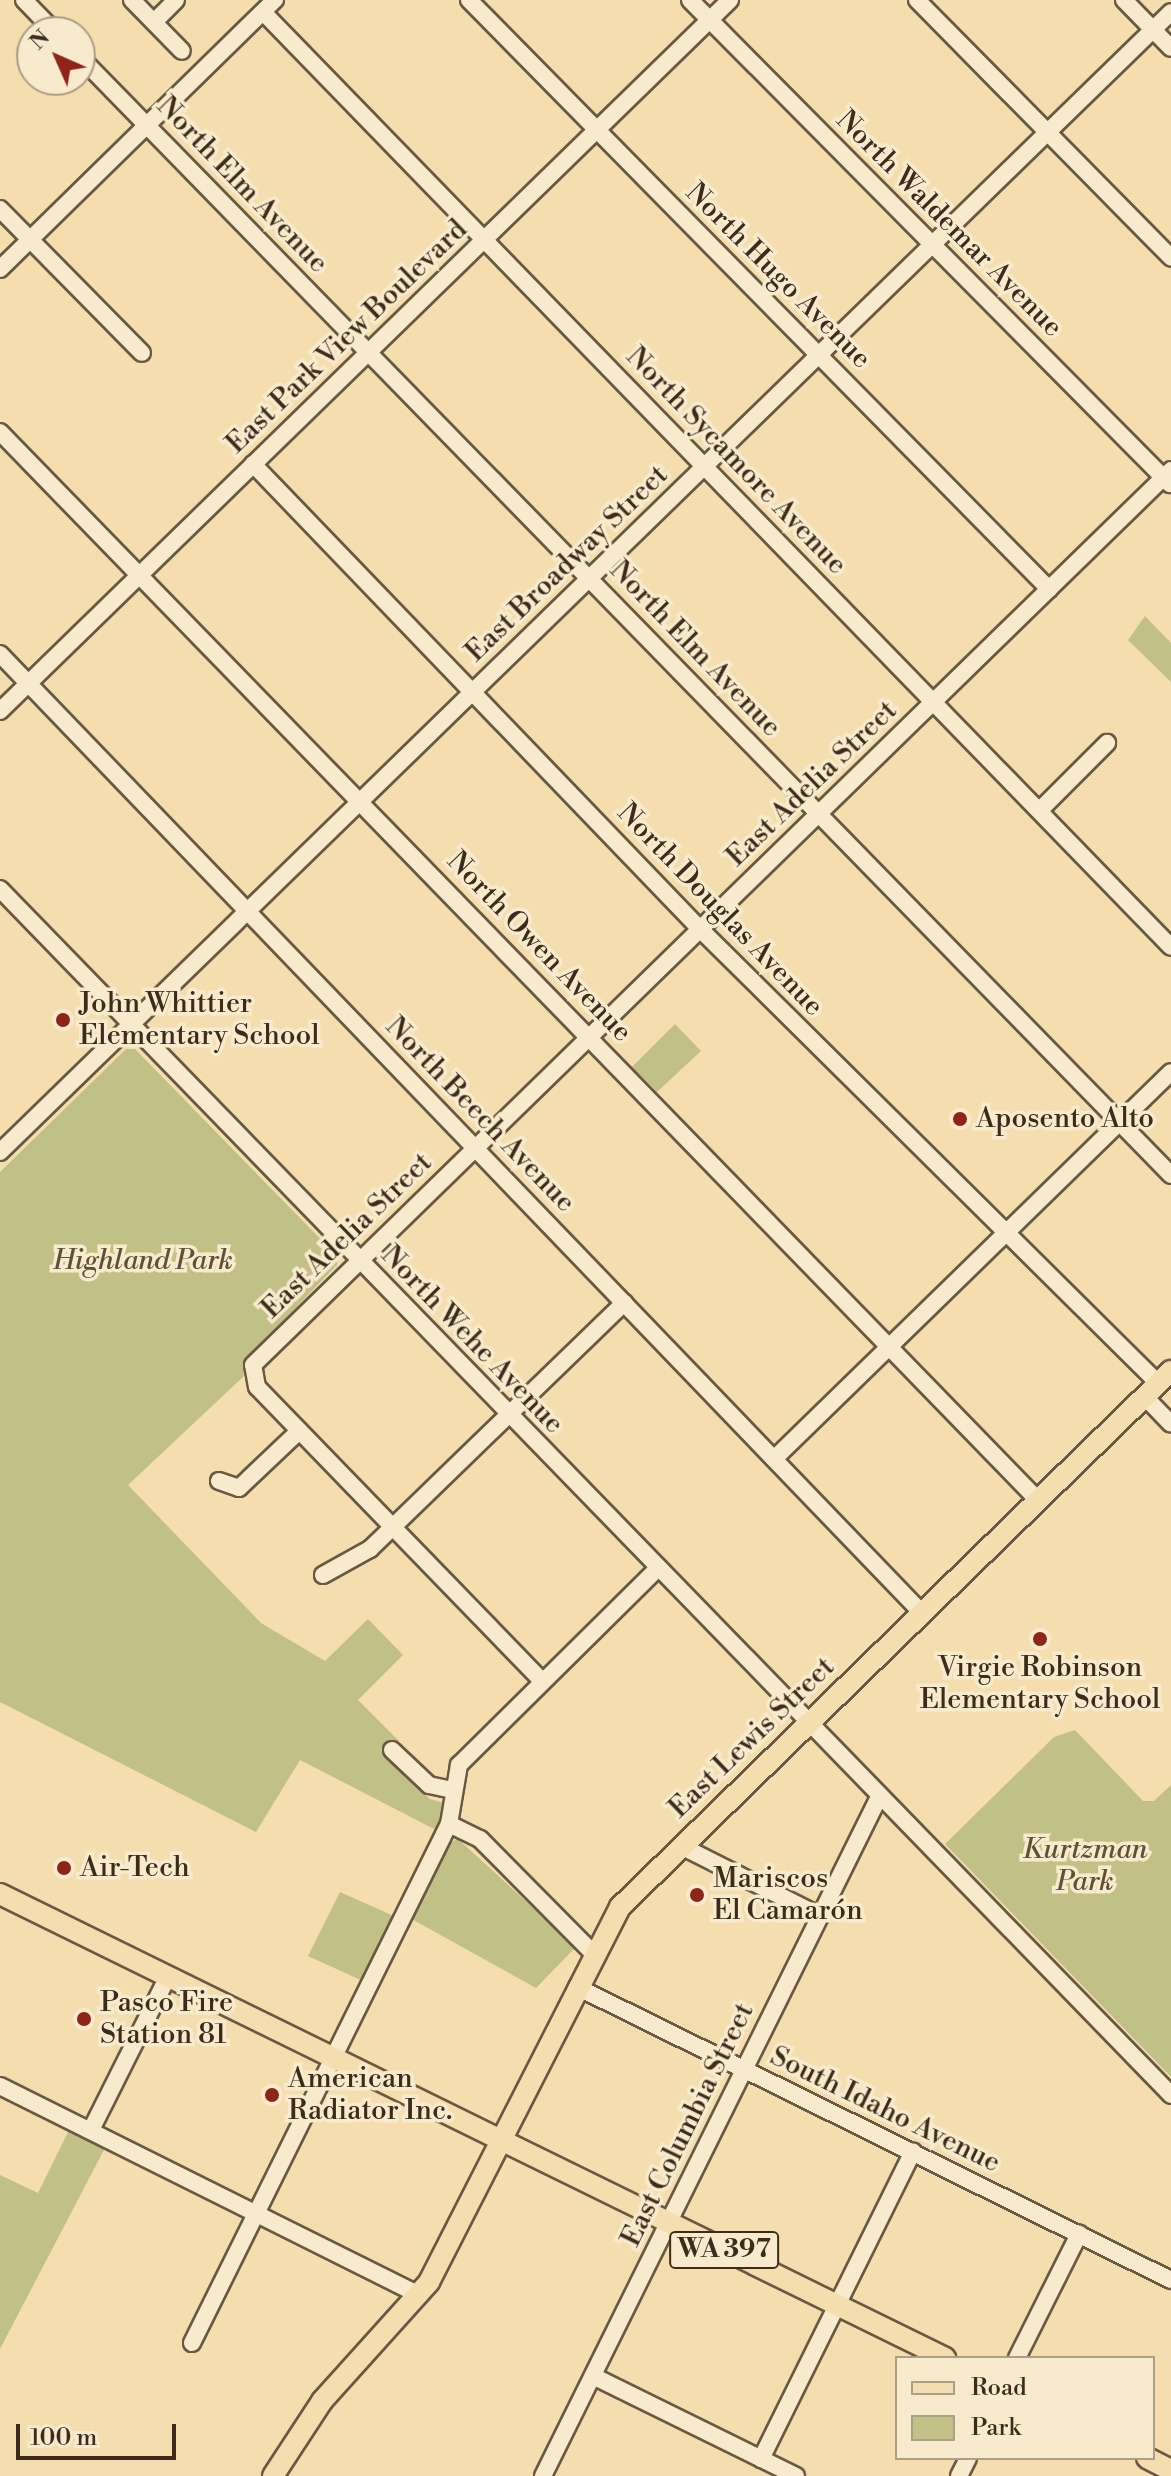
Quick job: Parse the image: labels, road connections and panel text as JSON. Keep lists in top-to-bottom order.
{
  "streets": {
    "main road": ["East Lewis Street", "WA 397"],
    "street": [
      "North Elm Avenue",
      "North Waldemar Avenue",
      "North Hugo Avenue",
      "East Park View Boulevard",
      "North Sycamore Avenue",
      "East Broadway Street",
      "East Adelia Street",
      "North Douglas Avenue",
      "North Owen Avenue",
      "North Beech Avenue",
      "North Wehe Avenue",
      "South Idaho Avenue",
      "East Columbia Street"
    ]
  },
  "crossings": [
    ["North Elm Avenue", "East Park View Boulevard"],
    ["North Elm Avenue", "East Broadway Street"],
    ["North Elm Avenue", "East Adelia Street"],
    ["North Waldemar Avenue", "East Park View Boulevard"],
    ["North Waldemar Avenue", "East Broadway Street"],
    ["North Waldemar Avenue", "East Adelia Street"],
    ["North Hugo Avenue", "East Park View Boulevard"],
    ["North Hugo Avenue", "East Broadway Street"],
    ["North Hugo Avenue", "East Adelia Street"],
    ["East Park View Boulevard", "North Sycamore Avenue"],
    ["East Park View Boulevard", "North Douglas Avenue"],
    ["East Park View Boulevard", "North Owen Avenue"],
    ["East Park View Boulevard", "North Beech Avenue"],
    ["North Sycamore Avenue", "East Broadway Street"],
    ["North Sycamore Avenue", "East Adelia Street"],
    ["East Broadway Street", "North Douglas Avenue"],
    ["East Broadway Street", "North Owen Avenue"],
    ["East Broadway Street", "North Beech Avenue"],
    ["East Broadway Street", "North Wehe Avenue"],
    ["East Adelia Street", "North Douglas Avenue"],
    ["East Adelia Street", "North Owen Avenue"],
    ["East Adelia Street", "North Beech Avenue"],
    ["East Adelia Street", "North Wehe Avenue"],
    ["North Douglas Avenue", "East Lewis Street"],
    ["North Owen Avenue", "East Lewis Street"],
    ["North Beech Avenue", "East Lewis Street"],
    ["North Wehe Avenue", "East Lewis Street"],
    ["North Wehe Avenue", "East Columbia Street"],
    ["East Lewis Street", "South Idaho Avenue"],
    ["East Lewis Street", "WA 397"],
    ["South Idaho Avenue", "East Columbia Street"],
    ["East Columbia Street", "WA 397"]
  ],
  "parks": ["Highland Park", "Kurtzman Park"],
  "places": [
    "John Whittier Elementary School",
    "Aposento Alto",
    "Virgie Robinson Elementary School",
    "Air-Tech",
    "Mariscos El Camarón",
    "Pasco Fire Station 81",
    "American Radiator Inc."
  ],
  "legend": ["Road", "Park"],
  "scale_bar": "100 m",
  "north": "top left"
}
